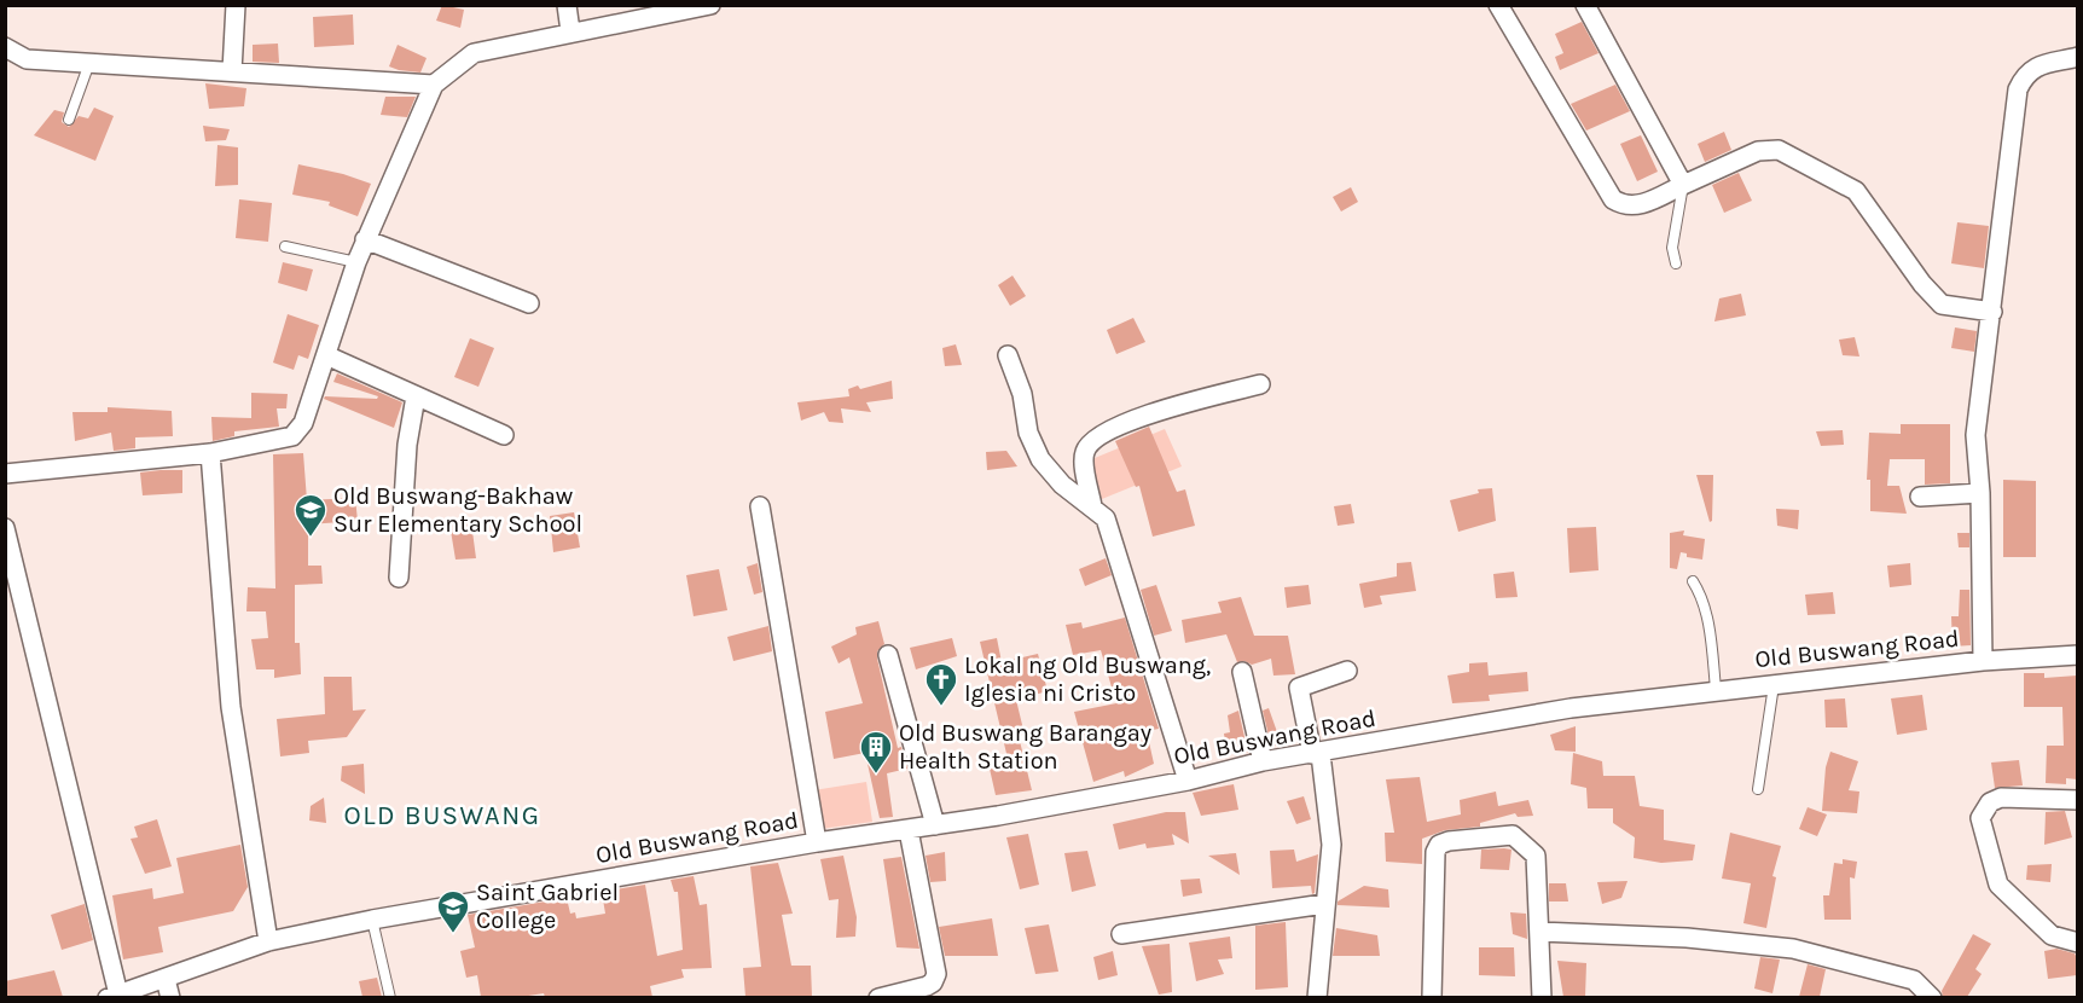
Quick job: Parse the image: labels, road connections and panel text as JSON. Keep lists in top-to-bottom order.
{
  "streets": {
    "street": ["Old Buswang Road"]
  },
  "districts": ["OLD BUSWANG"],
  "places": {
    "school or university": ["Old Buswang-Bakhaw Sur Elementary School", "Saint Gabriel College"],
    "church": ["Lokal ng Old Buswang, Iglesia ni Cristo"],
    "building": ["Old Buswang Barangay Health Station"]
  }
}
